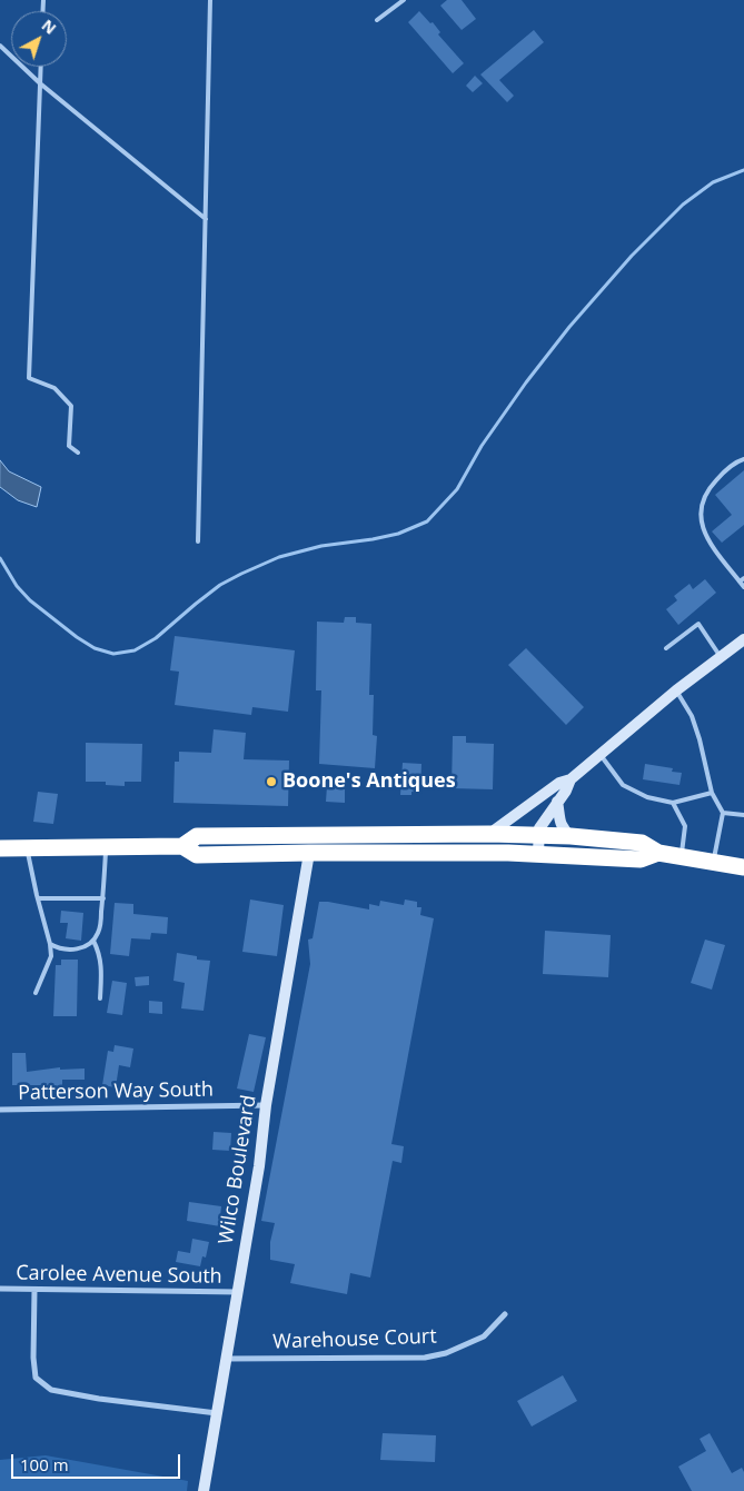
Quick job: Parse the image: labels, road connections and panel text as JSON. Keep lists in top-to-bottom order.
{
  "streets": {
    "street": [
      "Patterson Way South",
      "Wilco Boulevard",
      "Carolee Avenue South",
      "Warehouse Court"
    ]
  },
  "crossings": [
    ["Patterson Way South", "Wilco Boulevard"],
    ["Wilco Boulevard", "Carolee Avenue South"],
    ["Wilco Boulevard", "Warehouse Court"]
  ],
  "places": ["Boone's Antiques"],
  "scale_bar": "100 m",
  "north": "top right"
}
